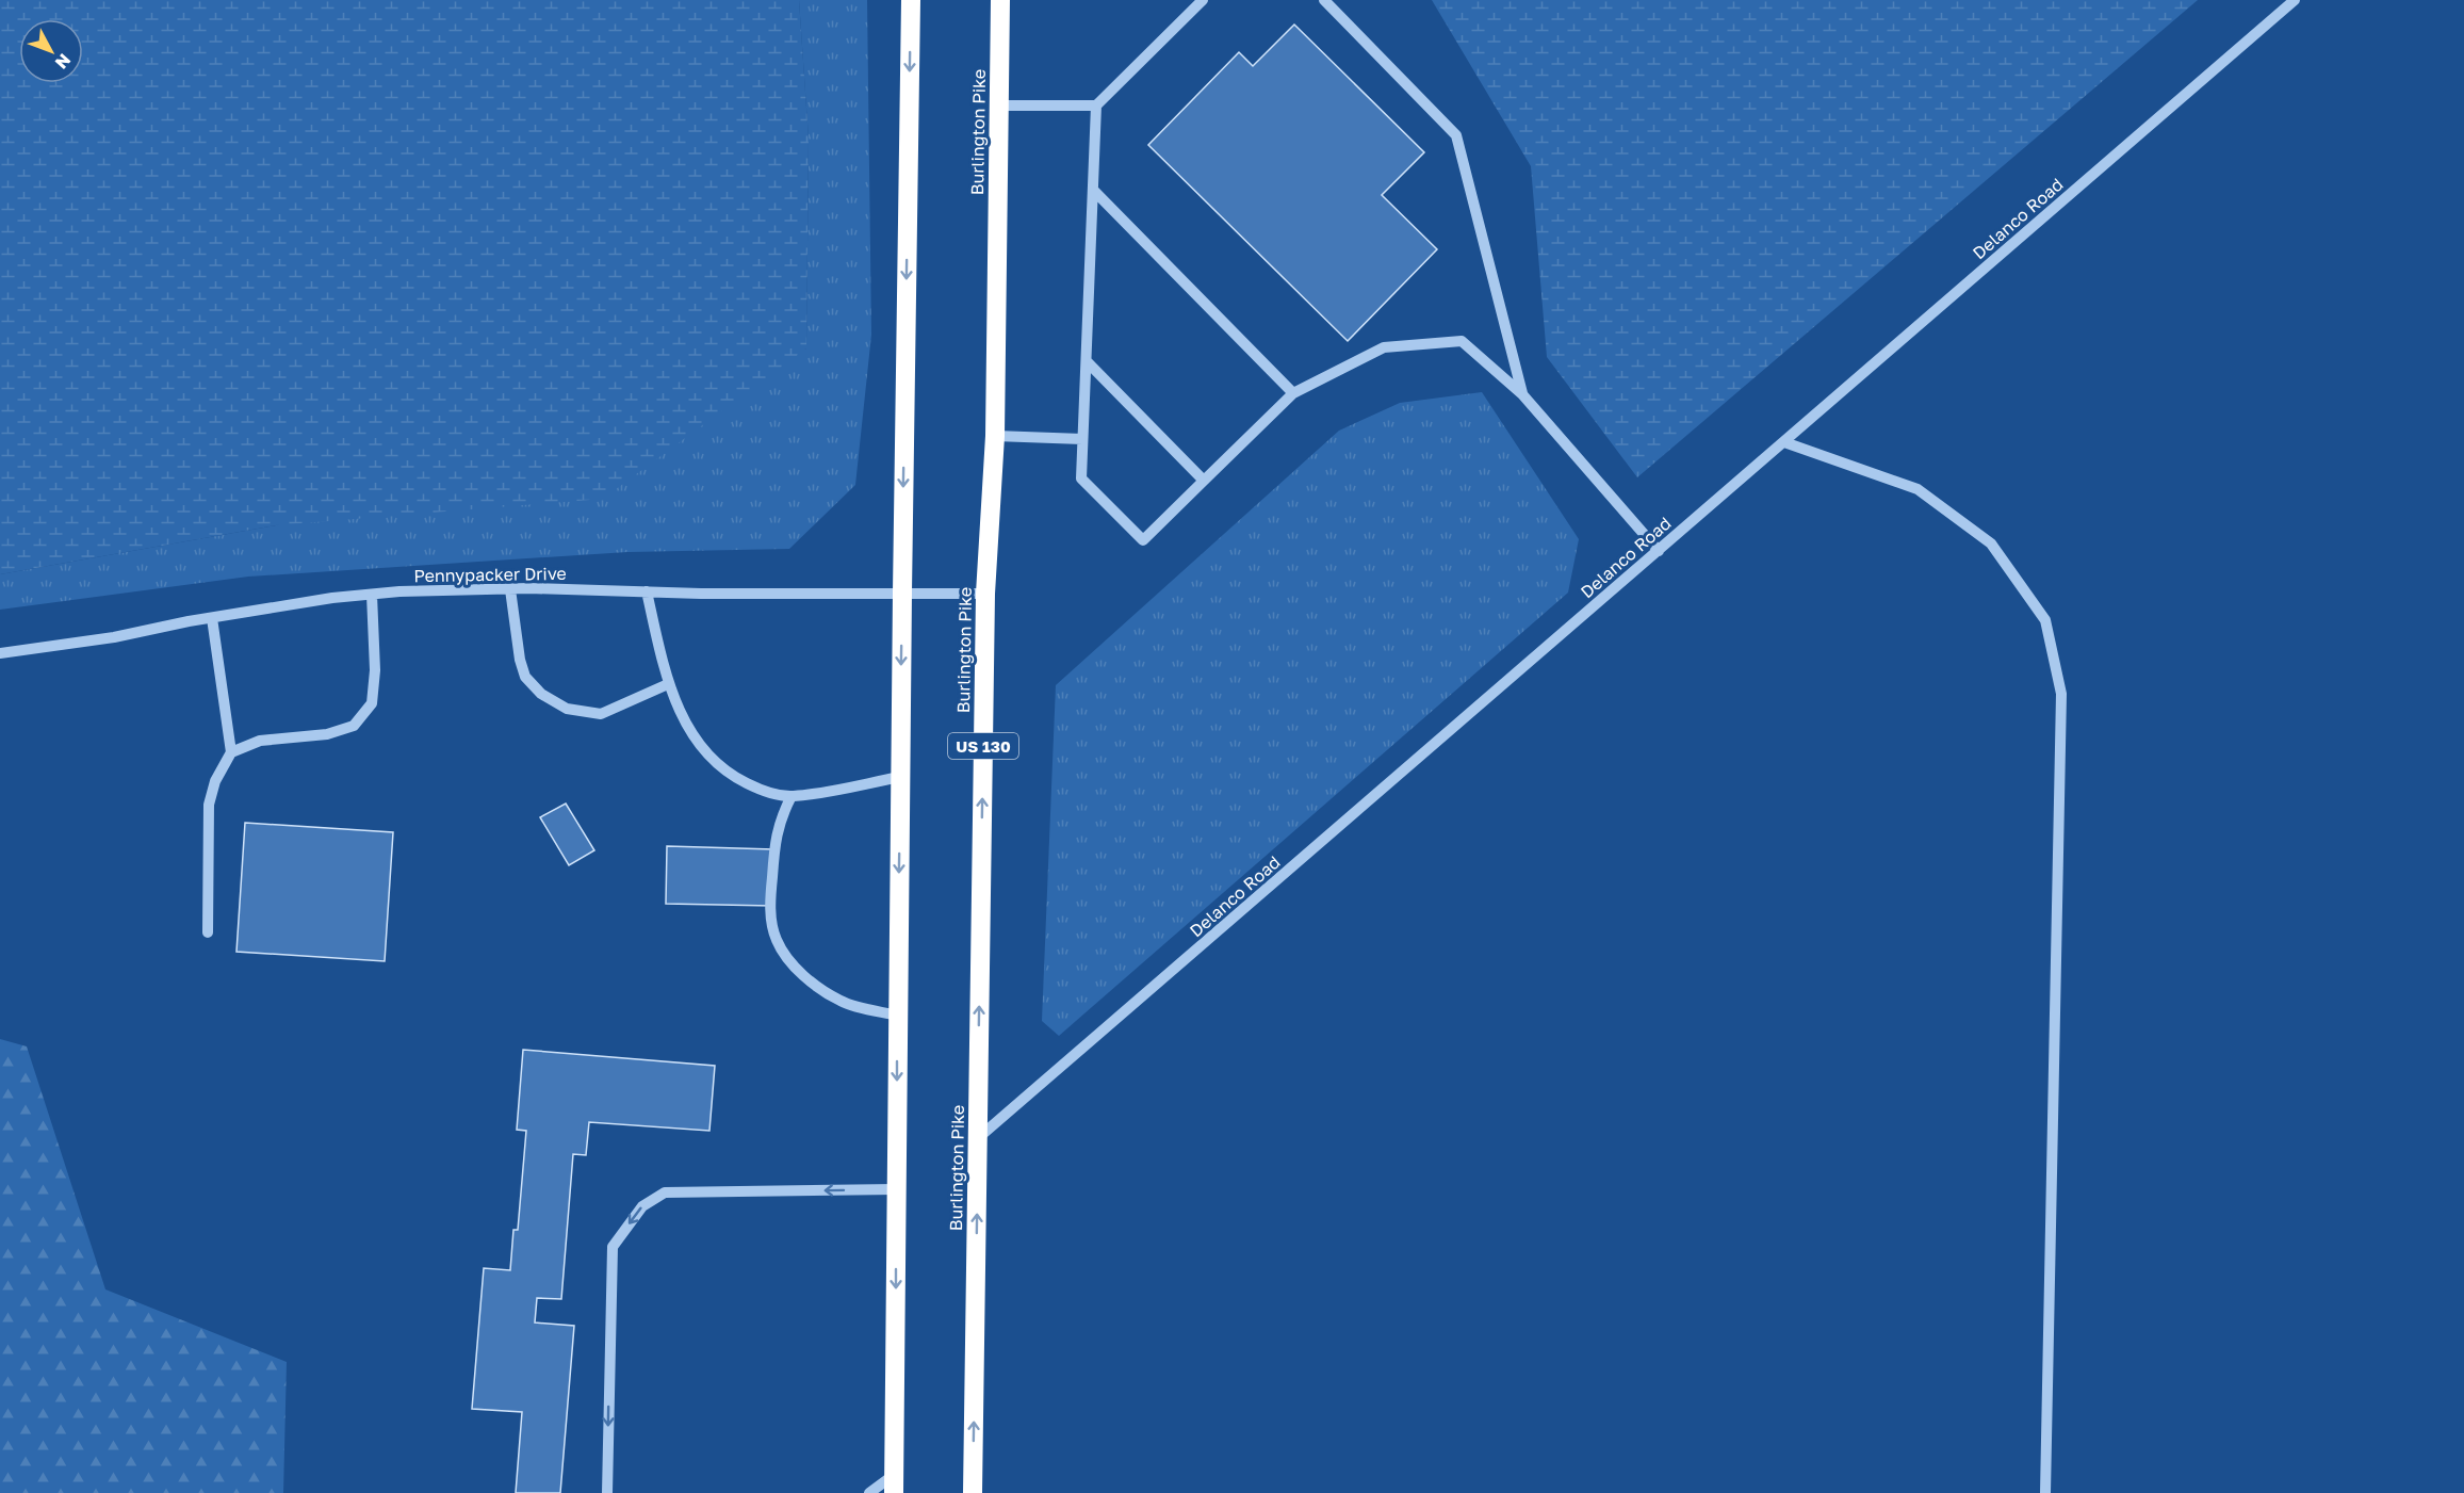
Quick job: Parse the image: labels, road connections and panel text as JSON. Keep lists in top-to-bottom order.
{
  "streets": {
    "highway": ["Burlington Pike", "US 130"],
    "street": ["Delanco Road", "Pennypacker Drive"]
  },
  "crossings": [
    ["Burlington Pike", "Delanco Road"],
    ["Burlington Pike", "Pennypacker Drive"]
  ],
  "north": "bottom right"
}
